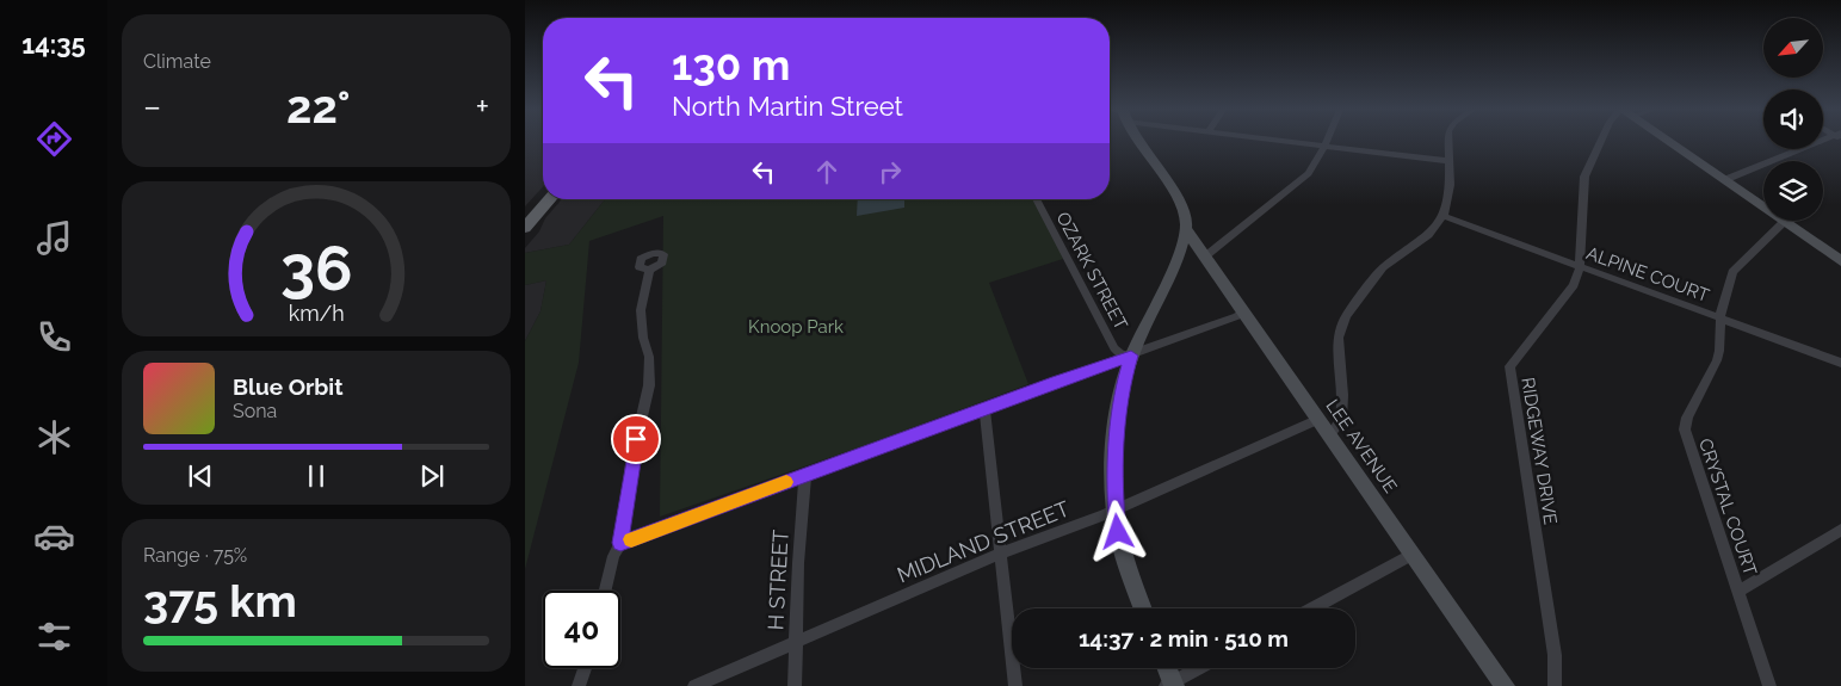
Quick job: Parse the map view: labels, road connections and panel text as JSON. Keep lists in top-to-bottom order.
{
  "streets": {
    "street": [
      "OZARK STREET",
      "ALPINE COURT",
      "LEE AVENUE",
      "RIDGEWAY DRIVE",
      "CRYSTAL COURT",
      "MIDLAND STREET",
      "H STREET"
    ]
  },
  "crossings": [
    ["ALPINE COURT", "RIDGEWAY DRIVE"],
    ["ALPINE COURT", "CRYSTAL COURT"],
    ["LEE AVENUE", "MIDLAND STREET"],
    ["MIDLAND STREET", "H STREET"]
  ],
  "parks": ["Knoop Park"],
  "north": "bottom left",
  "page": {
    "tabs": "14:35",
    "tile": [
      "Climate",
      ["Range · 75%", "375 km"]
    ],
    "turn": ["130 m", "North Martin Street"],
    "heat": ["−", "22°", "+"],
    "song": ["Blue Orbit", "Sona"],
    "limit": "40",
    "trip": "14:37 · 2 min · 510 m",
    "gauge": ["36", "km/h"]
  }
}
